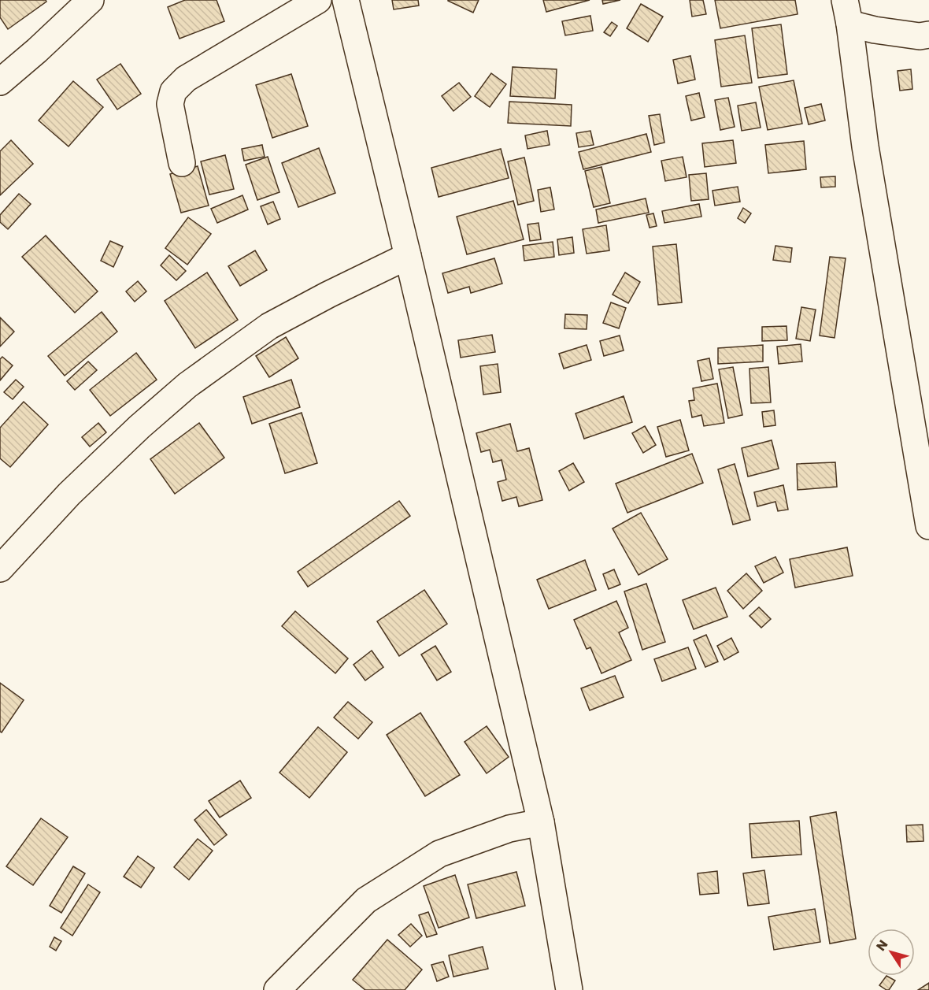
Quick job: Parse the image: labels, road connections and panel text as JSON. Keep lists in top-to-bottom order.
{
  "north": "top left"
}
